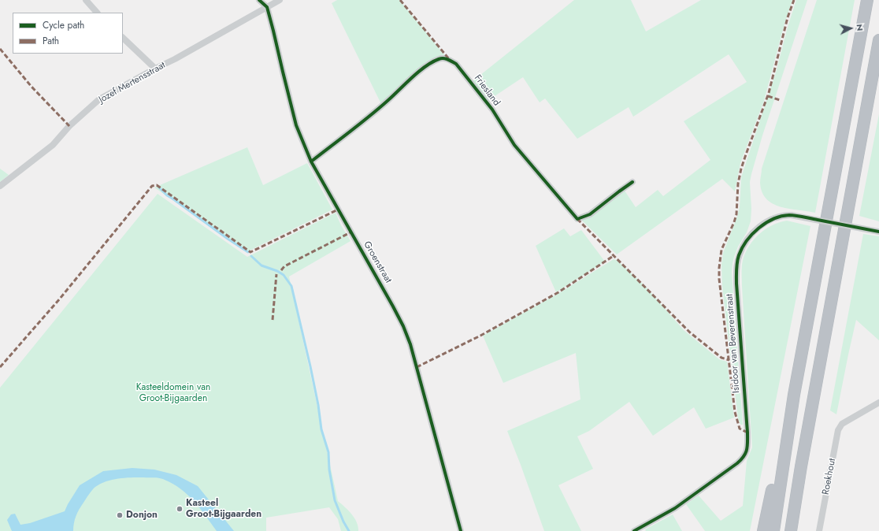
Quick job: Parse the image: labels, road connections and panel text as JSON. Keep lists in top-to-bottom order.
{
  "streets": {
    "street": [
      "Jozef Mertensstraat",
      "Friesland",
      "Groenstraat",
      "Isidoor van Beverenstraat",
      "Roekhout"
    ]
  },
  "crossings": [
    ["Jozef Mertensstraat", "Groenstraat"],
    ["Friesland", "Groenstraat"]
  ],
  "parks": ["Kasteeldomein van Groot-Bijgaarden"],
  "places": ["Kasteel Groot-Bijgaarden", "Donjon"],
  "legend": ["Cycle path", "Path"],
  "north": "right"
}
